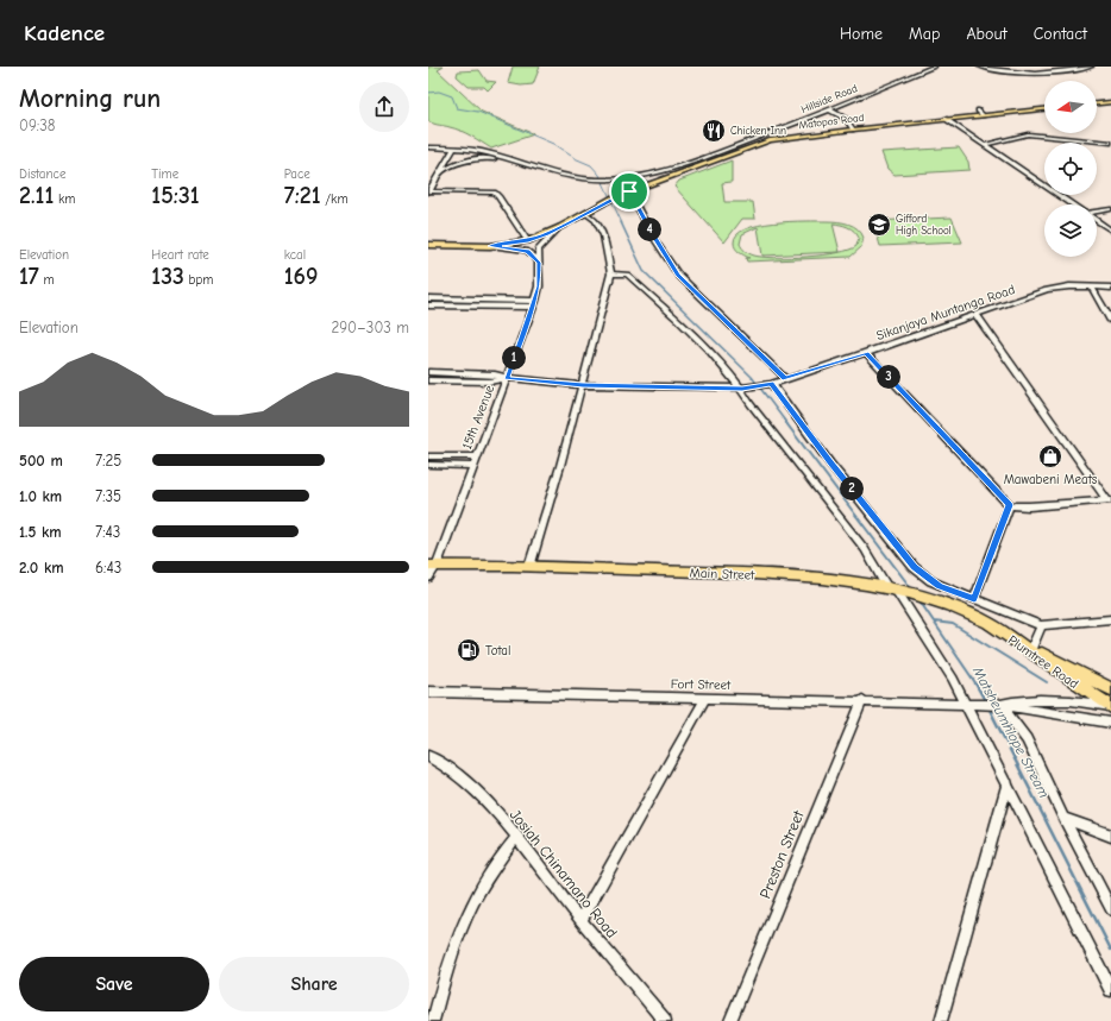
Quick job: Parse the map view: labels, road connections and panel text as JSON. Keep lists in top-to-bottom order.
{
  "streets": {
    "highway": ["Main Street", "Plumtree Road"],
    "main road": ["Matopos Road"],
    "street": [
      "Hillside Road",
      "Sikanjaya Muntanga Road",
      "15th Avenue",
      "Fort Street",
      "Preston Street",
      "Josiah Chinamano Road"
    ]
  },
  "crossings": [
    ["Matopos Road", "15th Avenue"],
    ["Sikanjaya Muntanga Road", "15th Avenue"],
    ["15th Avenue", "Main Street"],
    ["Main Street", "Plumtree Road"],
    ["Fort Street", "Preston Street"]
  ],
  "water": ["Matsheumhlope Stream"],
  "places": {
    "restaurant": ["Chicken Inn"],
    "school or university": ["Gifford High School"],
    "shop": ["Mawabeni Meats"],
    "fuel station": ["Total"]
  },
  "north": "left",
  "page": {
    "header": "Kadence",
    "nav": [
      "Home",
      "Map",
      "About",
      "Contact"
    ],
    "heading": ["Morning run", "09:38"],
    "stats": [
      ["Distance", "2.11 km"],
      ["Time", "15:31"],
      ["Pace", "7:21 /km"],
      ["Elevation", "17 m"],
      ["Heart rate", "133 bpm"],
      ["kcal", "169"]
    ],
    "pins": [
      "4",
      "1",
      "3",
      "2"
    ],
    "chart": ["Elevation", "290–303 m"],
    "list": [
      {
        "name": "500 m",
        "note": "7:25"
      },
      {
        "name": "1.0 km",
        "note": "7:35"
      },
      {
        "name": "1.5 km",
        "note": "7:43"
      },
      {
        "name": "2.0 km",
        "note": "6:43"
      }
    ],
    "buttons": ["Save", "Share"]
  }
}
